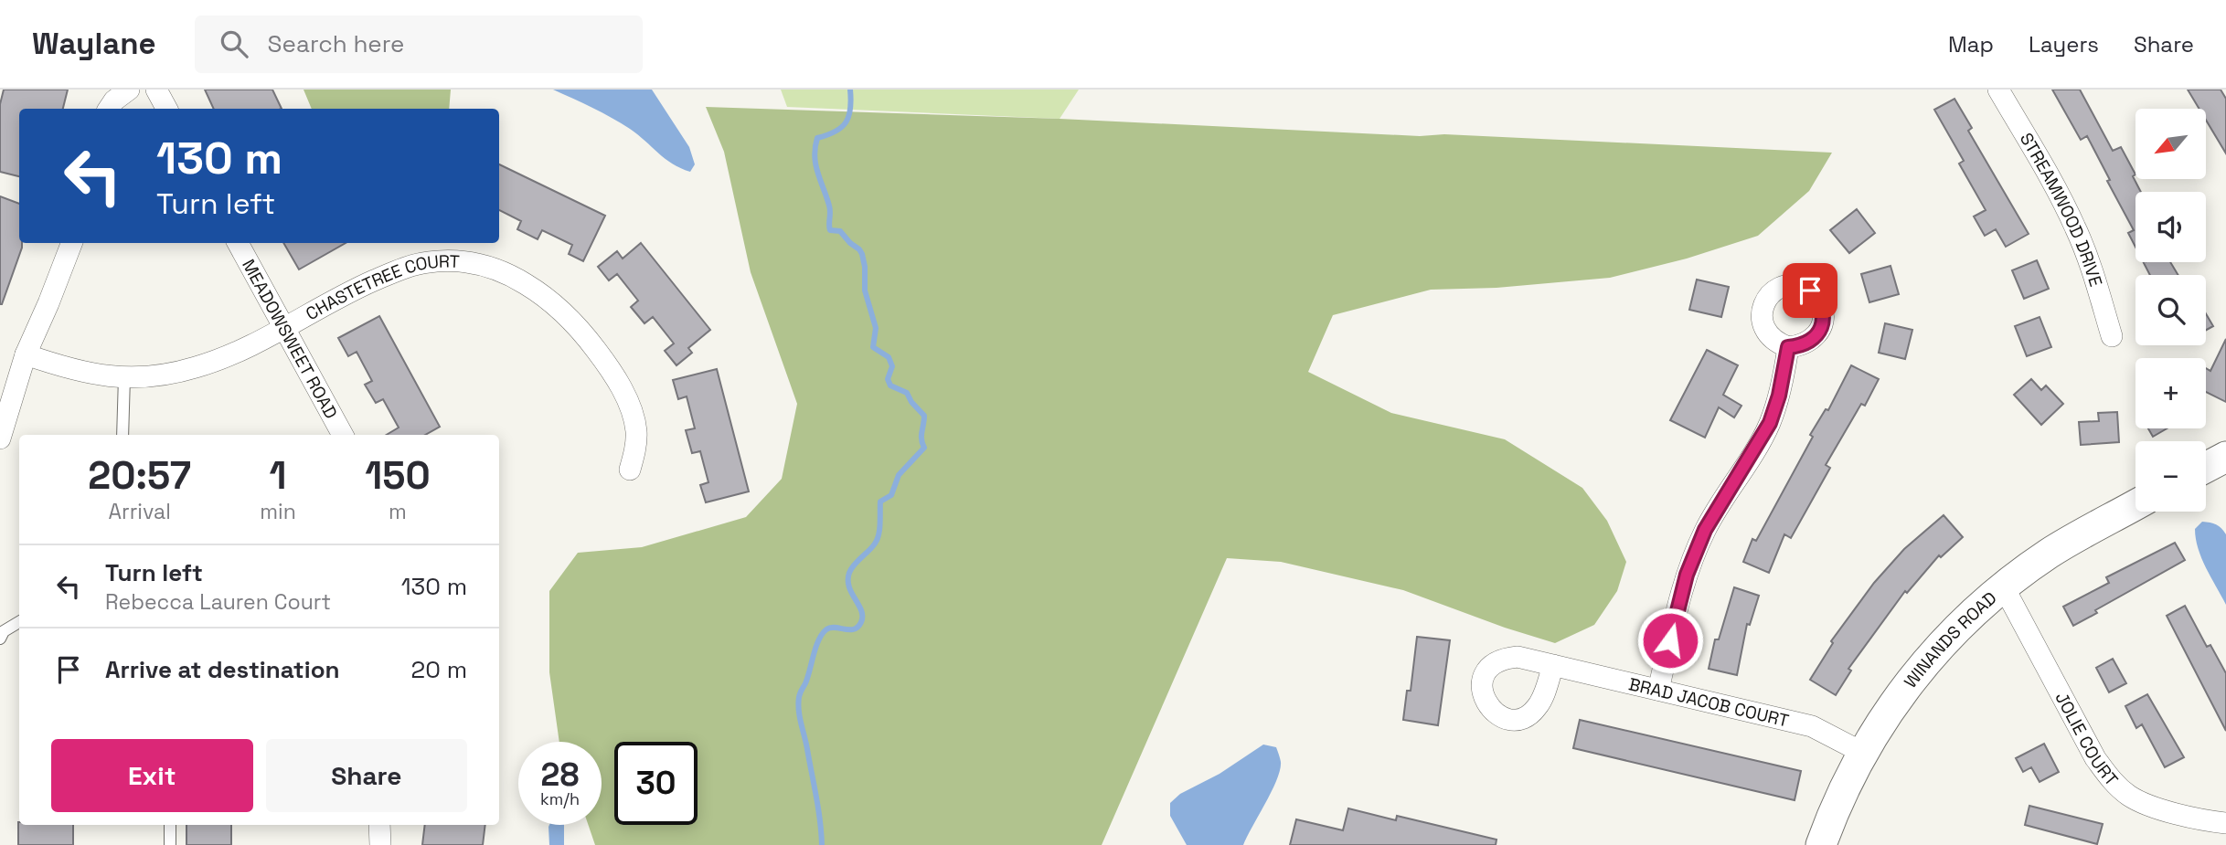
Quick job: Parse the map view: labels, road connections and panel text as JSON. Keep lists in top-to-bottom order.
{
  "streets": {
    "street": [
      "STREAMWOOD DRIVE",
      "CHASTETREE COURT",
      "MEADOWSWEET ROAD",
      "WINANDS ROAD",
      "BRAD JACOB COURT",
      "JOLIE COURT"
    ]
  },
  "crossings": [
    ["CHASTETREE COURT", "MEADOWSWEET ROAD"],
    ["WINANDS ROAD", "BRAD JACOB COURT"],
    ["WINANDS ROAD", "JOLIE COURT"]
  ],
  "north": "bottom left",
  "page": {
    "header": "Waylane",
    "search": "Search here",
    "nav": ["Map", "Layers", "Share"],
    "map_buttons": ["+", "−"],
    "turn": ["130 m", "Turn left"],
    "eta": [
      "20:57",
      "Arrival",
      "1",
      "min",
      "150",
      "m"
    ],
    "list": [
      {
        "name": "Turn left",
        "note": "Rebecca Lauren Court",
        "value": "130 m"
      },
      {
        "name": "Arrive at destination",
        "value": "20 m"
      }
    ],
    "buttons": ["Exit", "Share"],
    "speed": "28 km/h",
    "limit": "30"
  }
}
